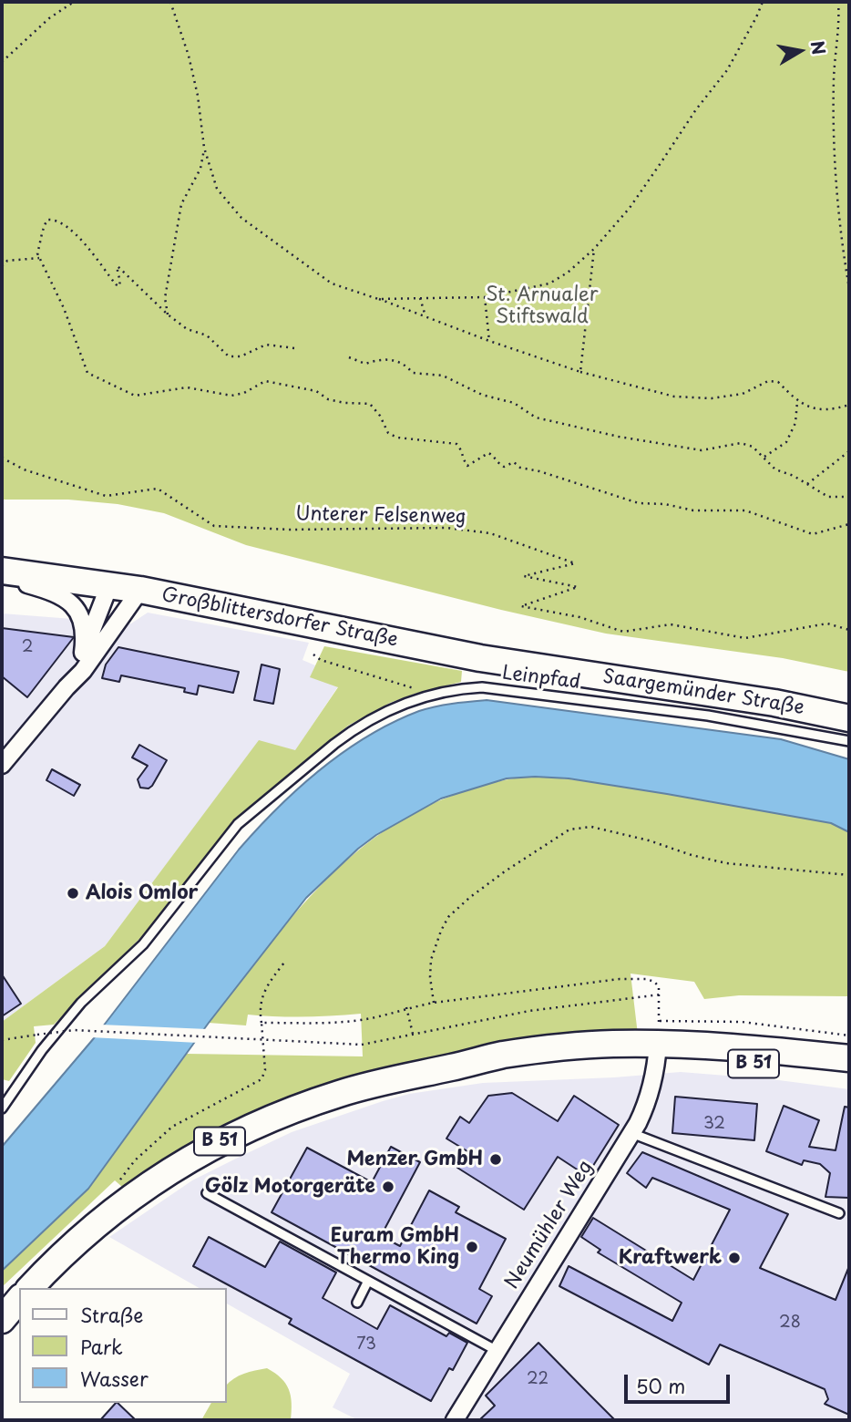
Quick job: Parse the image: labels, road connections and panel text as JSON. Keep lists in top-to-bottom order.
{
  "streets": {
    "main road": ["Großblittersdorfer Straße", "Saargemünder Straße", "B 51"],
    "street": ["Neumühler Weg"],
    "lane": ["Leinpfad"],
    "path": ["Unterer Felsenweg"]
  },
  "crossings": [
    ["Großblittersdorfer Straße", "Saargemünder Straße"],
    ["B 51", "Neumühler Weg"]
  ],
  "parks": ["St. Arnualer Stiftswald"],
  "places": [
    "Alois Omlor",
    "Menzer GmbH",
    "Gölz Motorgeräte",
    "Euram GmbH Thermo King",
    "Kraftwerk"
  ],
  "house_numbers": [
    "2",
    "32",
    "28",
    "73",
    "22"
  ],
  "legend": ["Straße", "Park", "Wasser"],
  "scale_bar": "50 m",
  "north": "right"
}
